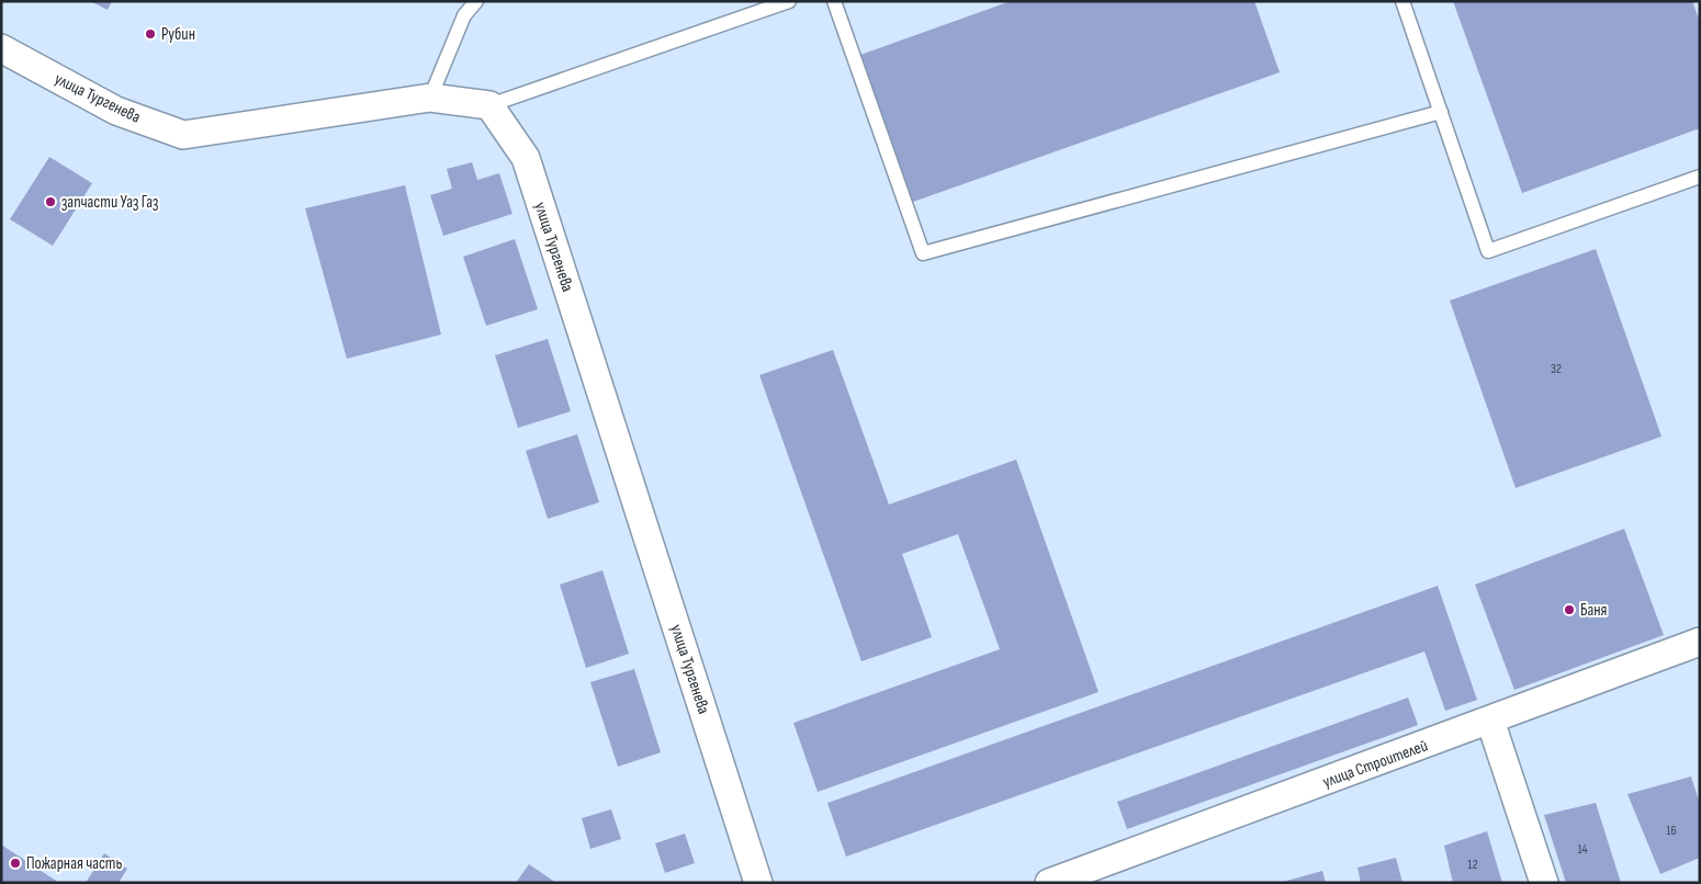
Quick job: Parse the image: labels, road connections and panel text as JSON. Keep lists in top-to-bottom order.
{
  "streets": {
    "street": ["улица Тургенева", "улица Строителей"]
  },
  "places": [
    "Рубин",
    "запчасти Уаз Газ",
    "Баня",
    "Пожарная часть"
  ],
  "house_numbers": [
    "32",
    "16",
    "14",
    "12"
  ]
}
